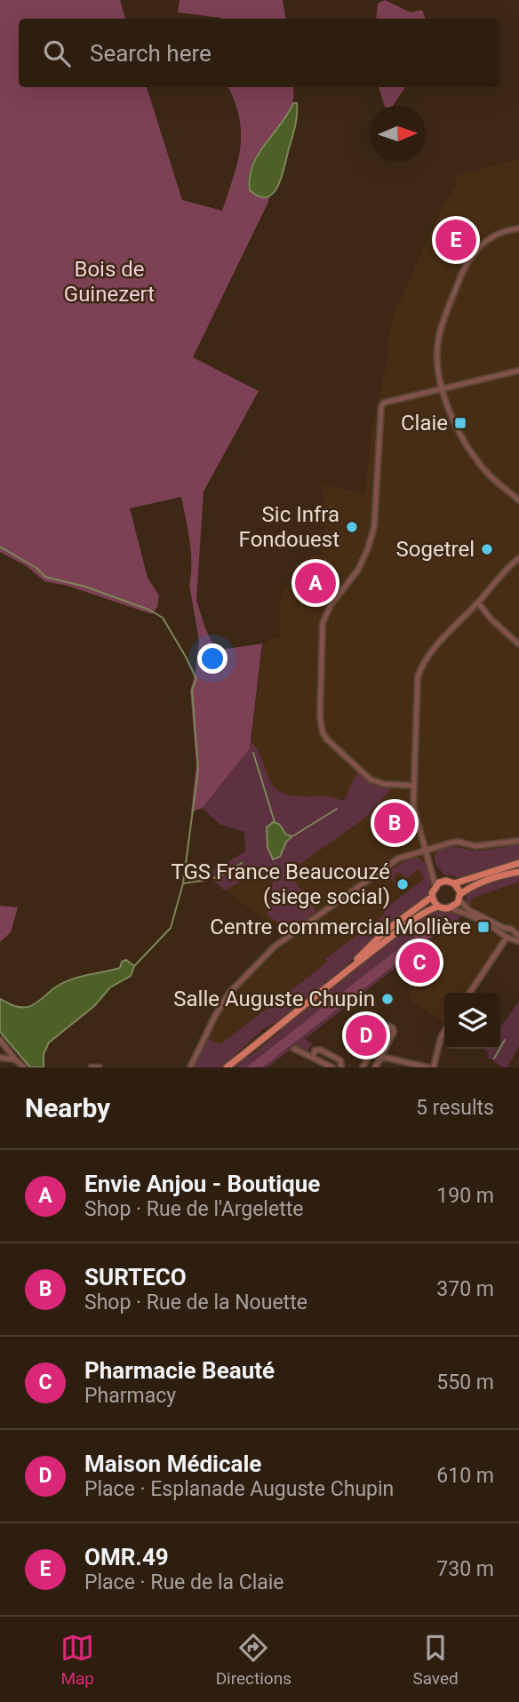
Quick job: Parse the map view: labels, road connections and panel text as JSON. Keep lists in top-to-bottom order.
{
  "parks": ["Bois de Guinezert"],
  "places": {
    "transit": ["Claie", "Centre commercial Mollière"],
    "other": [
      "Sic Infra Fondouest",
      "Sogetrel",
      "TGS France Beaucouzé (siege social)",
      "Salle Auguste Chupin"
    ]
  },
  "north": "right",
  "page": {
    "search": "Search here",
    "pins": [
      "E",
      "A",
      "B",
      "C",
      "D"
    ],
    "heading": ["Nearby", "5 results"],
    "list": [
      {
        "mark": "A",
        "name": "Envie Anjou - Boutique",
        "note": "Shop · Rue de l'Argelette",
        "value": "190 m"
      },
      {
        "mark": "B",
        "name": "SURTECO",
        "note": "Shop · Rue de la Nouette",
        "value": "370 m"
      },
      {
        "mark": "C",
        "name": "Pharmacie Beauté",
        "note": "Pharmacy",
        "value": "550 m"
      },
      {
        "mark": "D",
        "name": "Maison Médicale",
        "note": "Place · Esplanade Auguste Chupin",
        "value": "610 m"
      },
      {
        "mark": "E",
        "name": "OMR.49",
        "note": "Place · Rue de la Claie",
        "value": "730 m"
      }
    ],
    "nav": ["Map", "Directions", "Saved"]
  }
}
